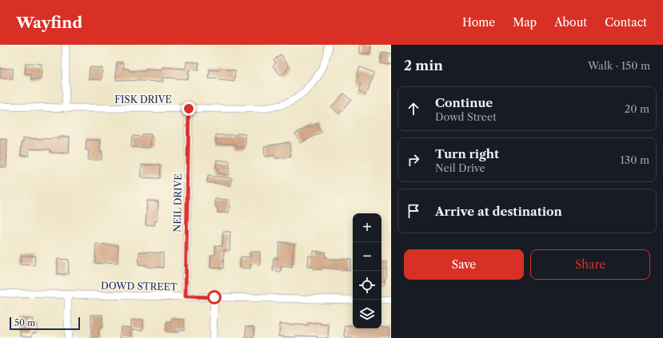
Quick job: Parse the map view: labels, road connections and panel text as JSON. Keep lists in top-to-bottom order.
{
  "streets": {
    "street": ["FISK DRIVE", "NEIL DRIVE", "DOWD STREET"]
  },
  "crossings": [
    ["FISK DRIVE", "NEIL DRIVE"],
    ["NEIL DRIVE", "DOWD STREET"]
  ],
  "scale_bar": "50 m",
  "page": {
    "header": "Wayfind",
    "nav": [
      "Home",
      "Map",
      "About",
      "Contact"
    ],
    "heading": ["2 min", "Walk · 150 m"],
    "list": [
      ["Continue", "Dowd Street", "20 m"],
      ["Turn right", "Neil Drive", "130 m"],
      "Arrive at destination"
    ],
    "map_buttons": ["+", "−"],
    "buttons": ["Save", "Share"],
    "scale": "50 m"
  }
}
